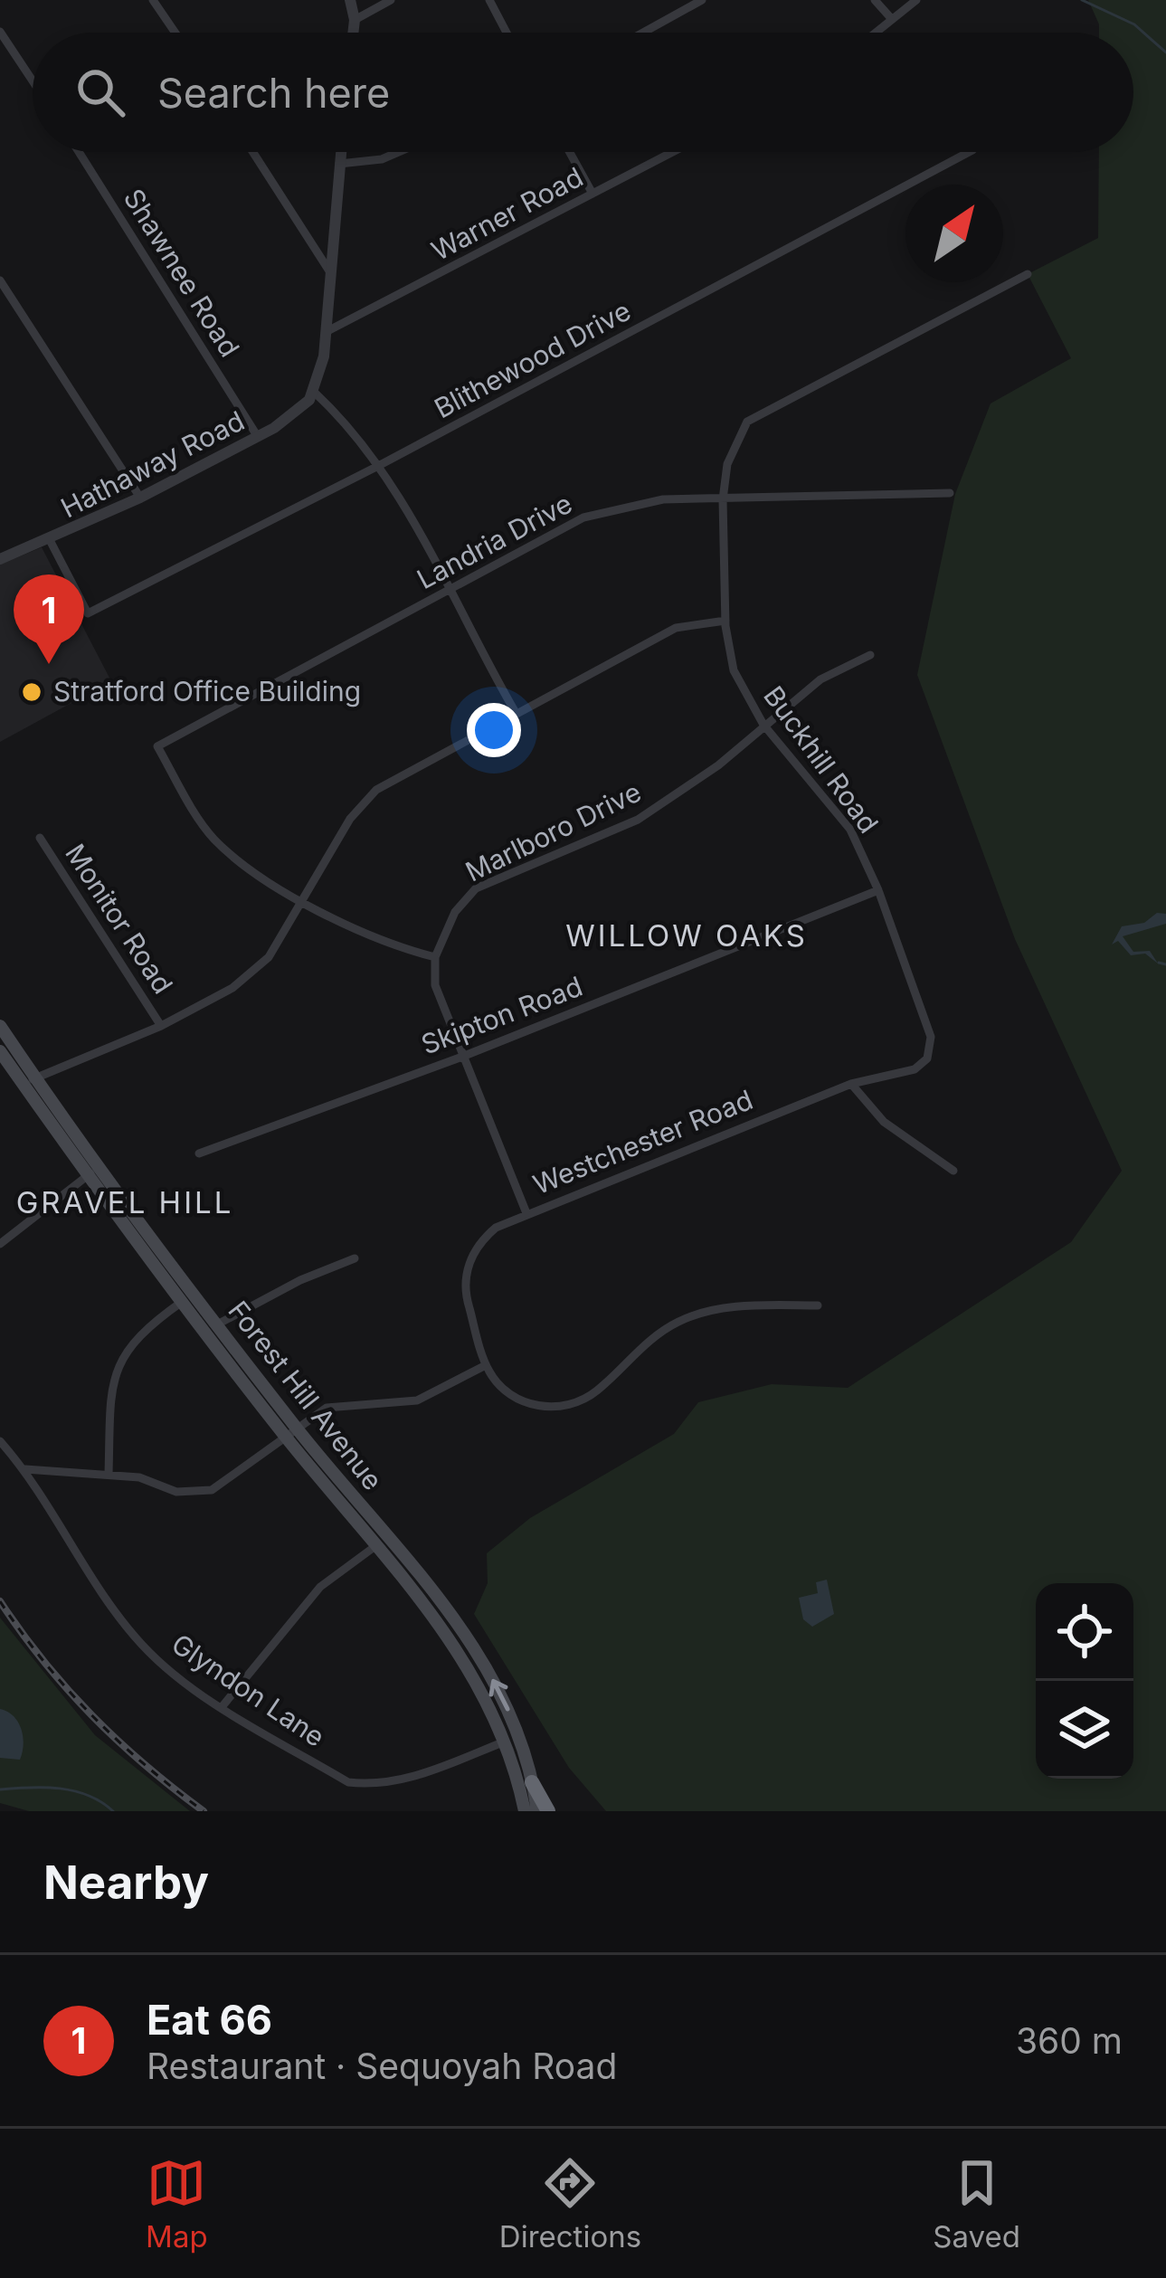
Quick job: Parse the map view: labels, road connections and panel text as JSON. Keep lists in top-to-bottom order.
{
  "streets": {
    "main road": ["Forest Hill Avenue"],
    "street": [
      "Warner Road",
      "Shawnee Road",
      "Blithewood Drive",
      "Hathaway Road",
      "Landria Drive",
      "Buckhill Road",
      "Marlboro Drive",
      "Monitor Road",
      "Skipton Road",
      "Westchester Road",
      "Glyndon Lane"
    ]
  },
  "crossings": [
    ["Shawnee Road", "Hathaway Road"],
    ["Blithewood Drive", "Hathaway Road"],
    ["Landria Drive", "Buckhill Road"],
    ["Buckhill Road", "Marlboro Drive"],
    ["Buckhill Road", "Skipton Road"],
    ["Buckhill Road", "Westchester Road"],
    ["Forest Hill Avenue", "Glyndon Lane"]
  ],
  "districts": ["WILLOW OAKS", "GRAVEL HILL"],
  "places": ["Stratford Office Building"],
  "north": "top right",
  "page": {
    "search": "Search here",
    "pins": "1",
    "heading": "Nearby",
    "list": [
      {
        "mark": "1",
        "name": "Eat 66",
        "note": "Restaurant · Sequoyah Road",
        "value": "360 m"
      }
    ],
    "nav": ["Map", "Directions", "Saved"]
  }
}
